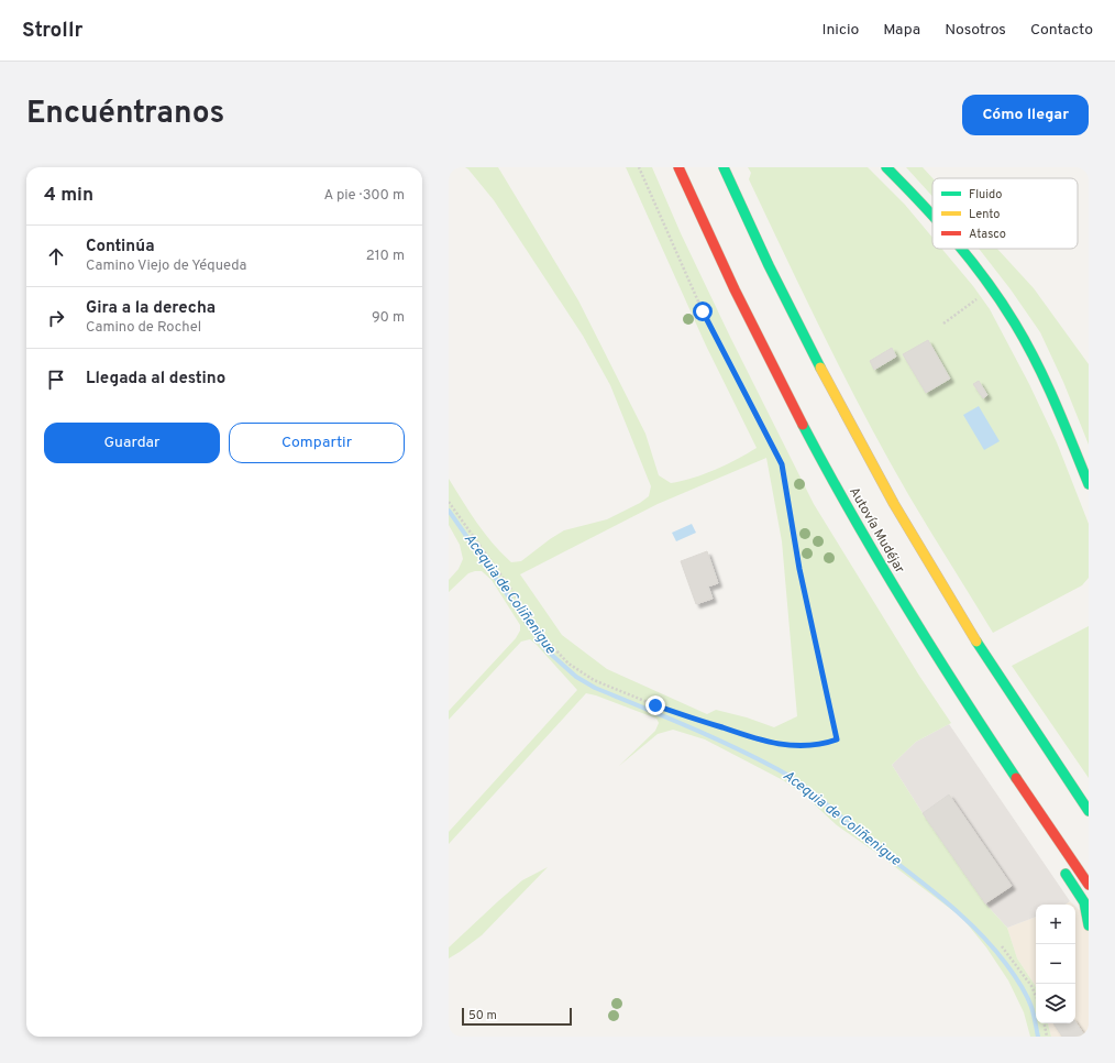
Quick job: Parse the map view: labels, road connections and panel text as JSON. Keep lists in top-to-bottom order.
{
  "streets": {
    "highway": ["Autovía Mudéjar"]
  },
  "water": ["Acequia de Coliñenigue"],
  "legend": ["Fluido", "Lento", "Atasco"],
  "scale_bar": "50 m",
  "page": {
    "header": "Strollr",
    "nav": [
      "Inicio",
      "Mapa",
      "Nosotros",
      "Contacto"
    ],
    "title": "Encuéntranos",
    "buttons": [
      "Cómo llegar",
      ["Guardar", "Compartir"]
    ],
    "heading": ["4 min", "A pie · 300 m"],
    "list": [
      ["Continúa", "Camino Viejo de Yéqueda", "210 m"],
      ["Gira a la derecha", "Camino de Rochel", "90 m"],
      "Llegada al destino"
    ],
    "map_buttons": ["+", "−"],
    "scale": "50 m"
  }
}
